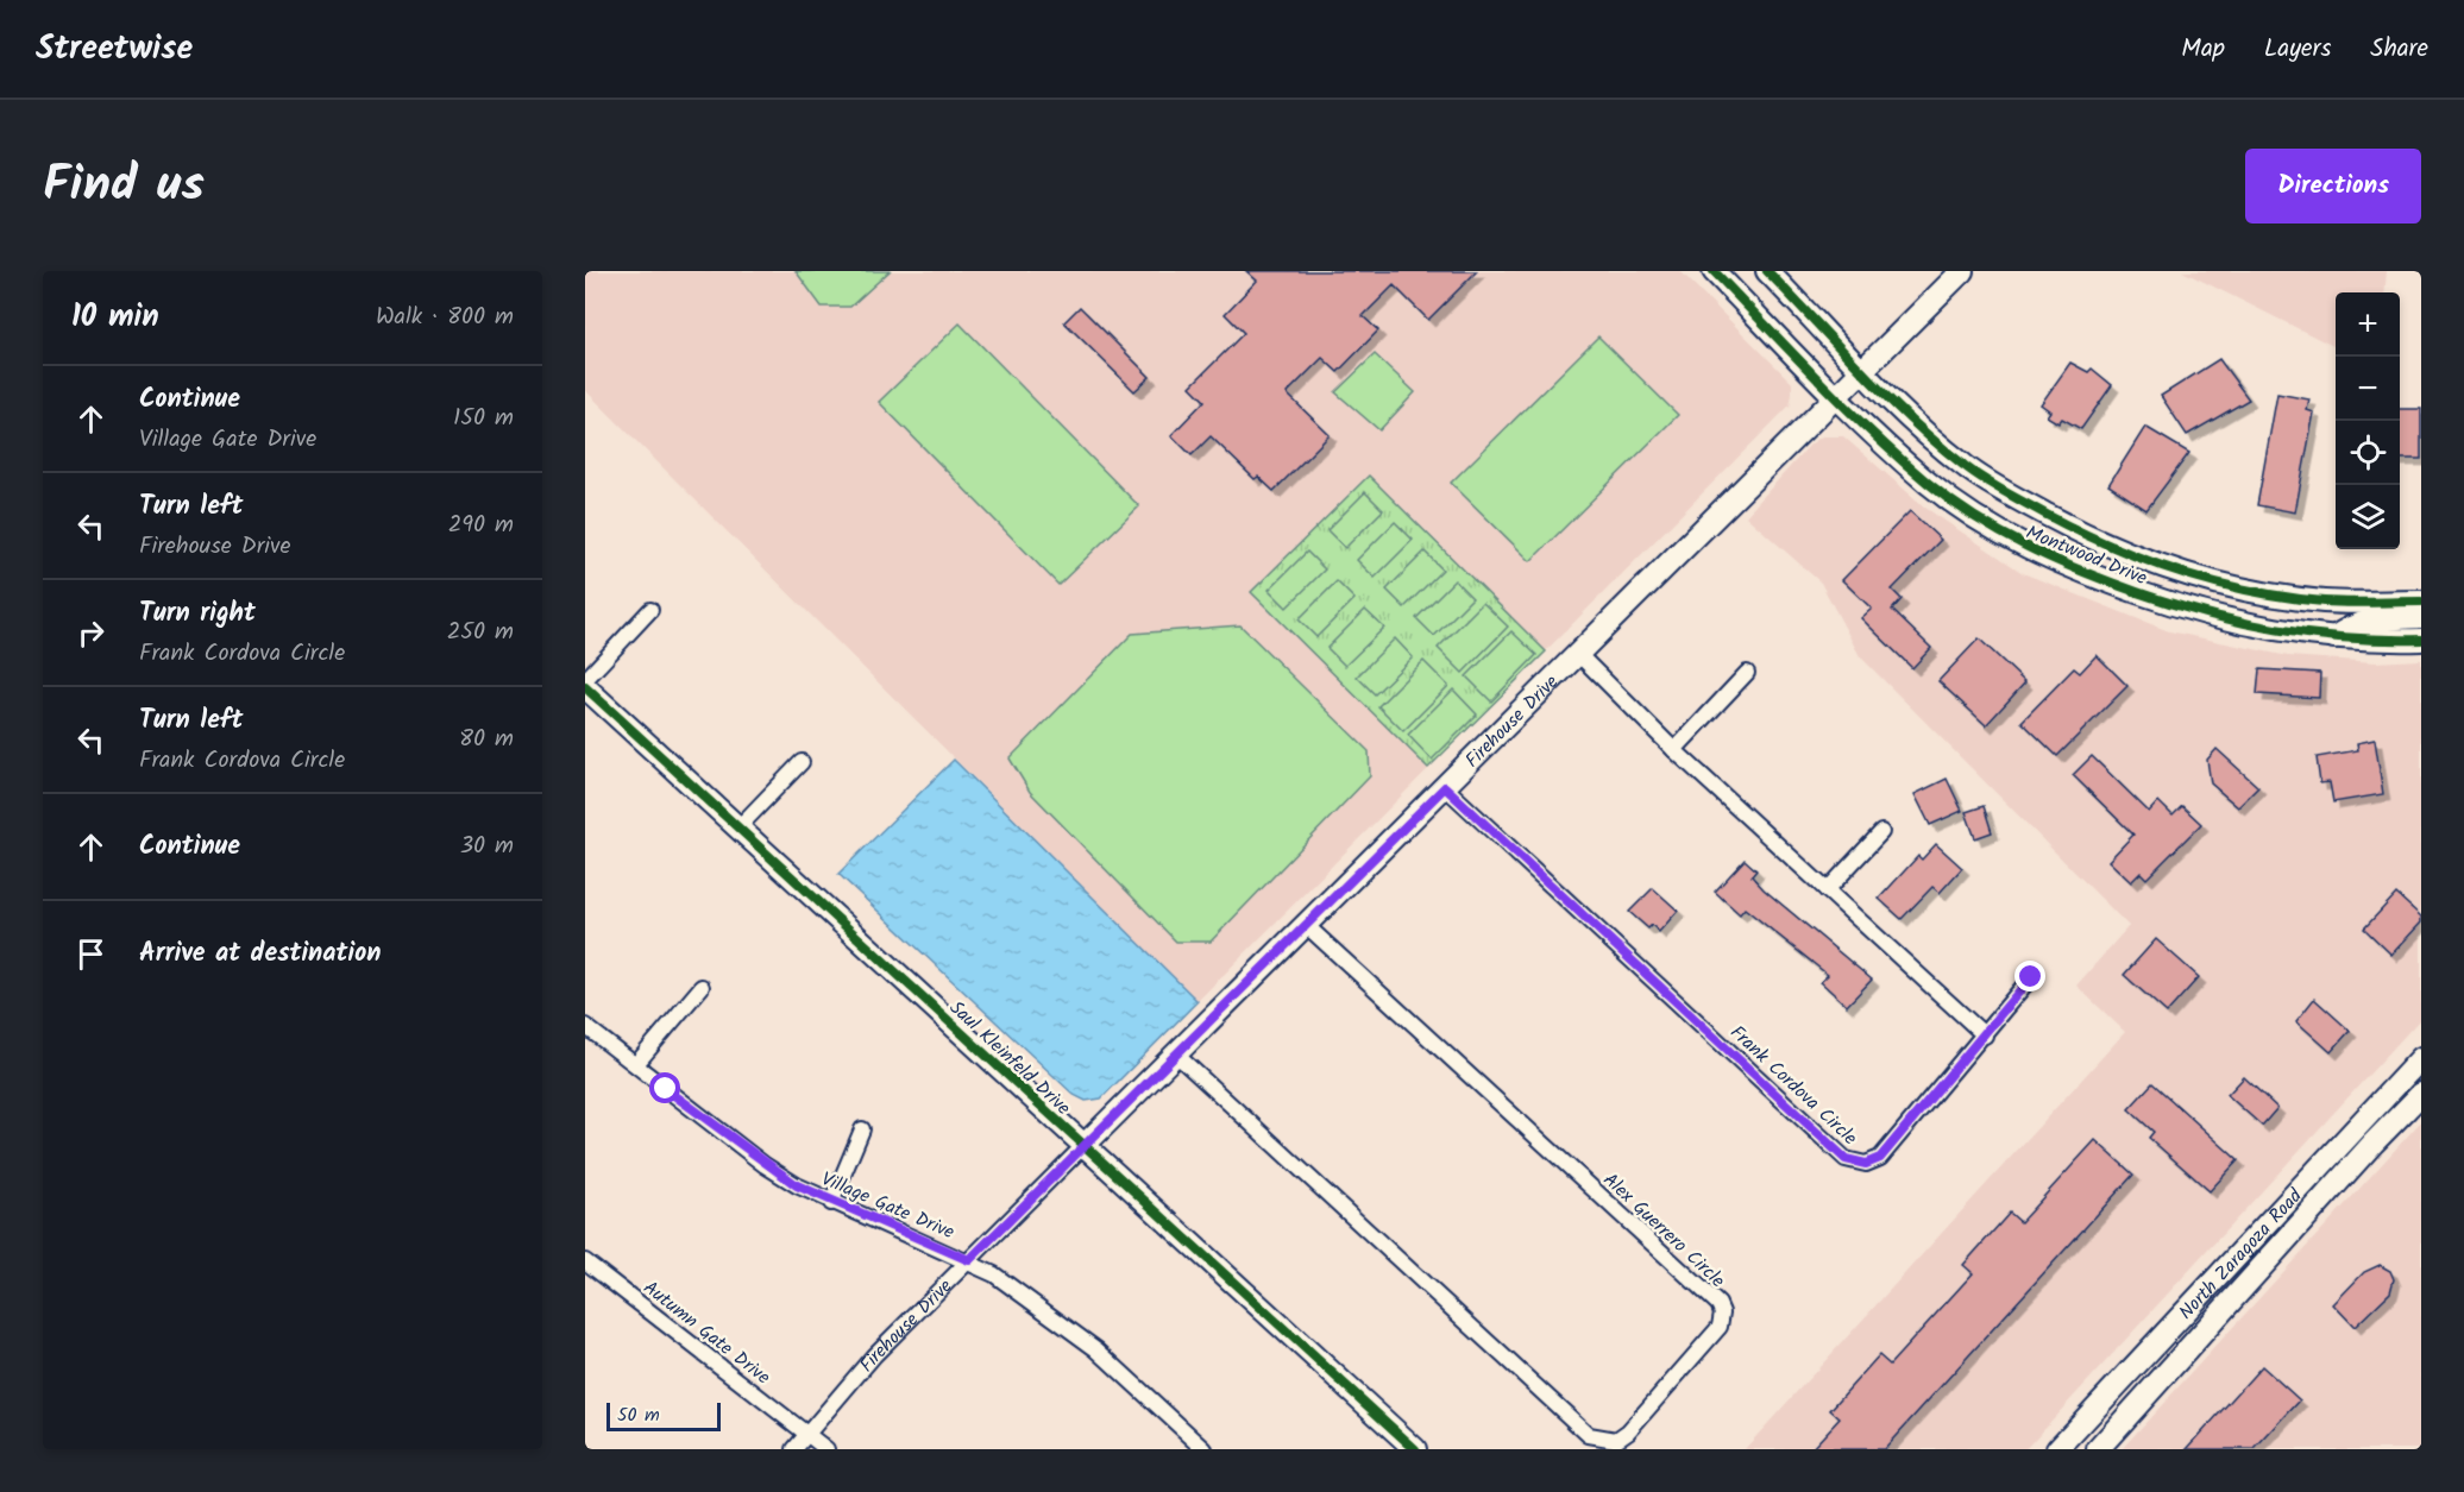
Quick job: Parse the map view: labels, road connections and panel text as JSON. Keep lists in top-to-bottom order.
{
  "streets": {
    "main road": [
      "Montwood Drive",
      "Firehouse Drive",
      "Saul Kleinfeld Drive",
      "North Zaragoza Road"
    ],
    "street": [
      "Frank Cordova Circle",
      "Village Gate Drive",
      "Alex Guerrero Circle",
      "Autumn Gate Drive"
    ]
  },
  "crossings": [
    ["Montwood Drive", "Firehouse Drive"],
    ["Firehouse Drive", "Saul Kleinfeld Drive"],
    ["Firehouse Drive", "Frank Cordova Circle"],
    ["Firehouse Drive", "Village Gate Drive"],
    ["Firehouse Drive", "Alex Guerrero Circle"],
    ["Firehouse Drive", "Autumn Gate Drive"]
  ],
  "scale_bar": "50 m",
  "page": {
    "header": "Streetwise",
    "nav": ["Map", "Layers", "Share"],
    "title": "Find us",
    "buttons": "Directions",
    "heading": ["10 min", "Walk · 800 m"],
    "map_buttons": ["+", "−"],
    "list": [
      ["Continue", "Village Gate Drive", "150 m"],
      ["Turn left", "Firehouse Drive", "290 m"],
      ["Turn right", "Frank Cordova Circle", "250 m"],
      ["Turn left", "Frank Cordova Circle", "80 m"],
      ["Continue", "30 m"],
      "Arrive at destination"
    ],
    "scale": "50 m"
  }
}
